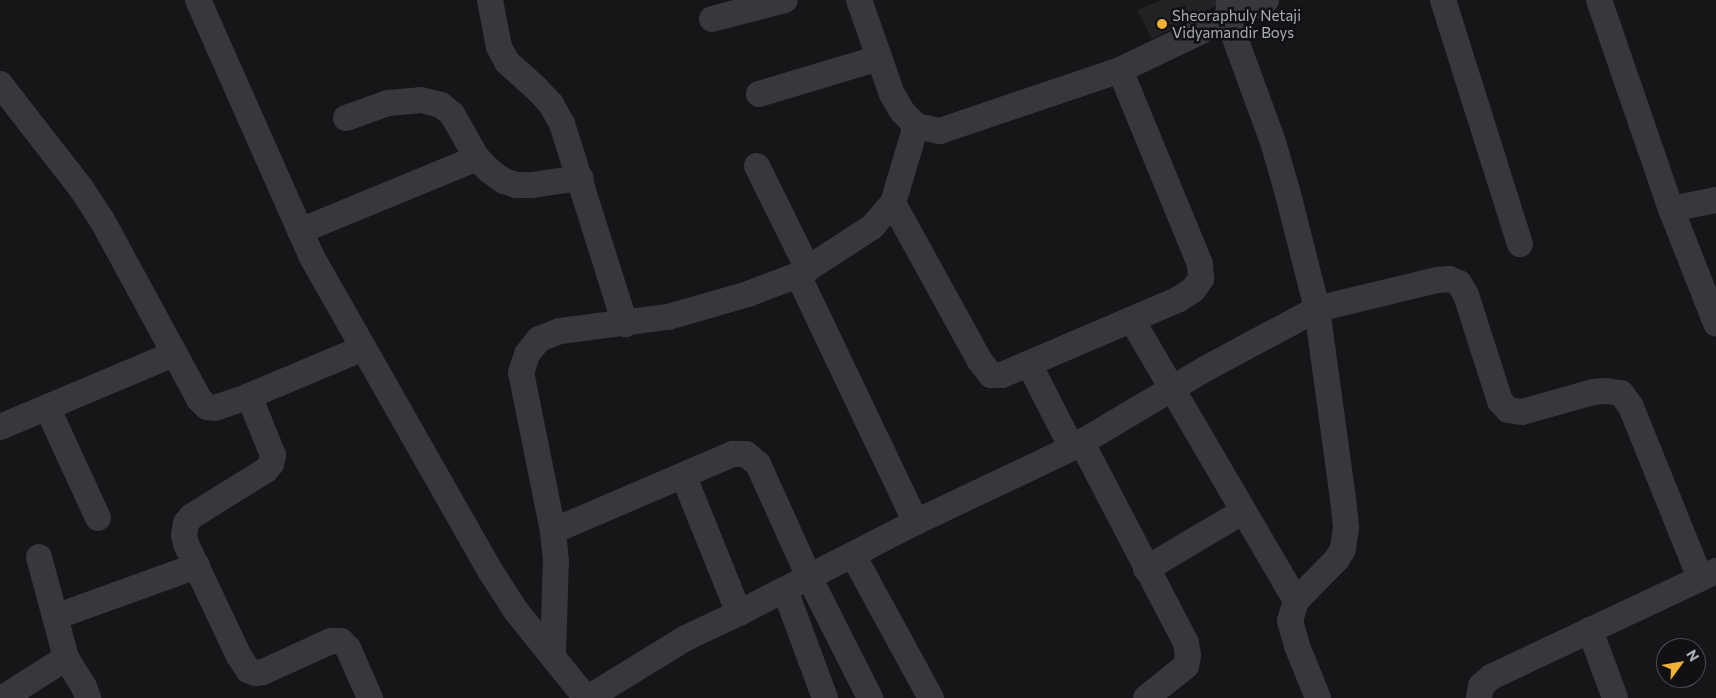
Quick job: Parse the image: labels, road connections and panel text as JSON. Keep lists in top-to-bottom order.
{
  "places": ["Sheoraphuly Netaji Vidyamandir Boys"],
  "north": "top right"
}
